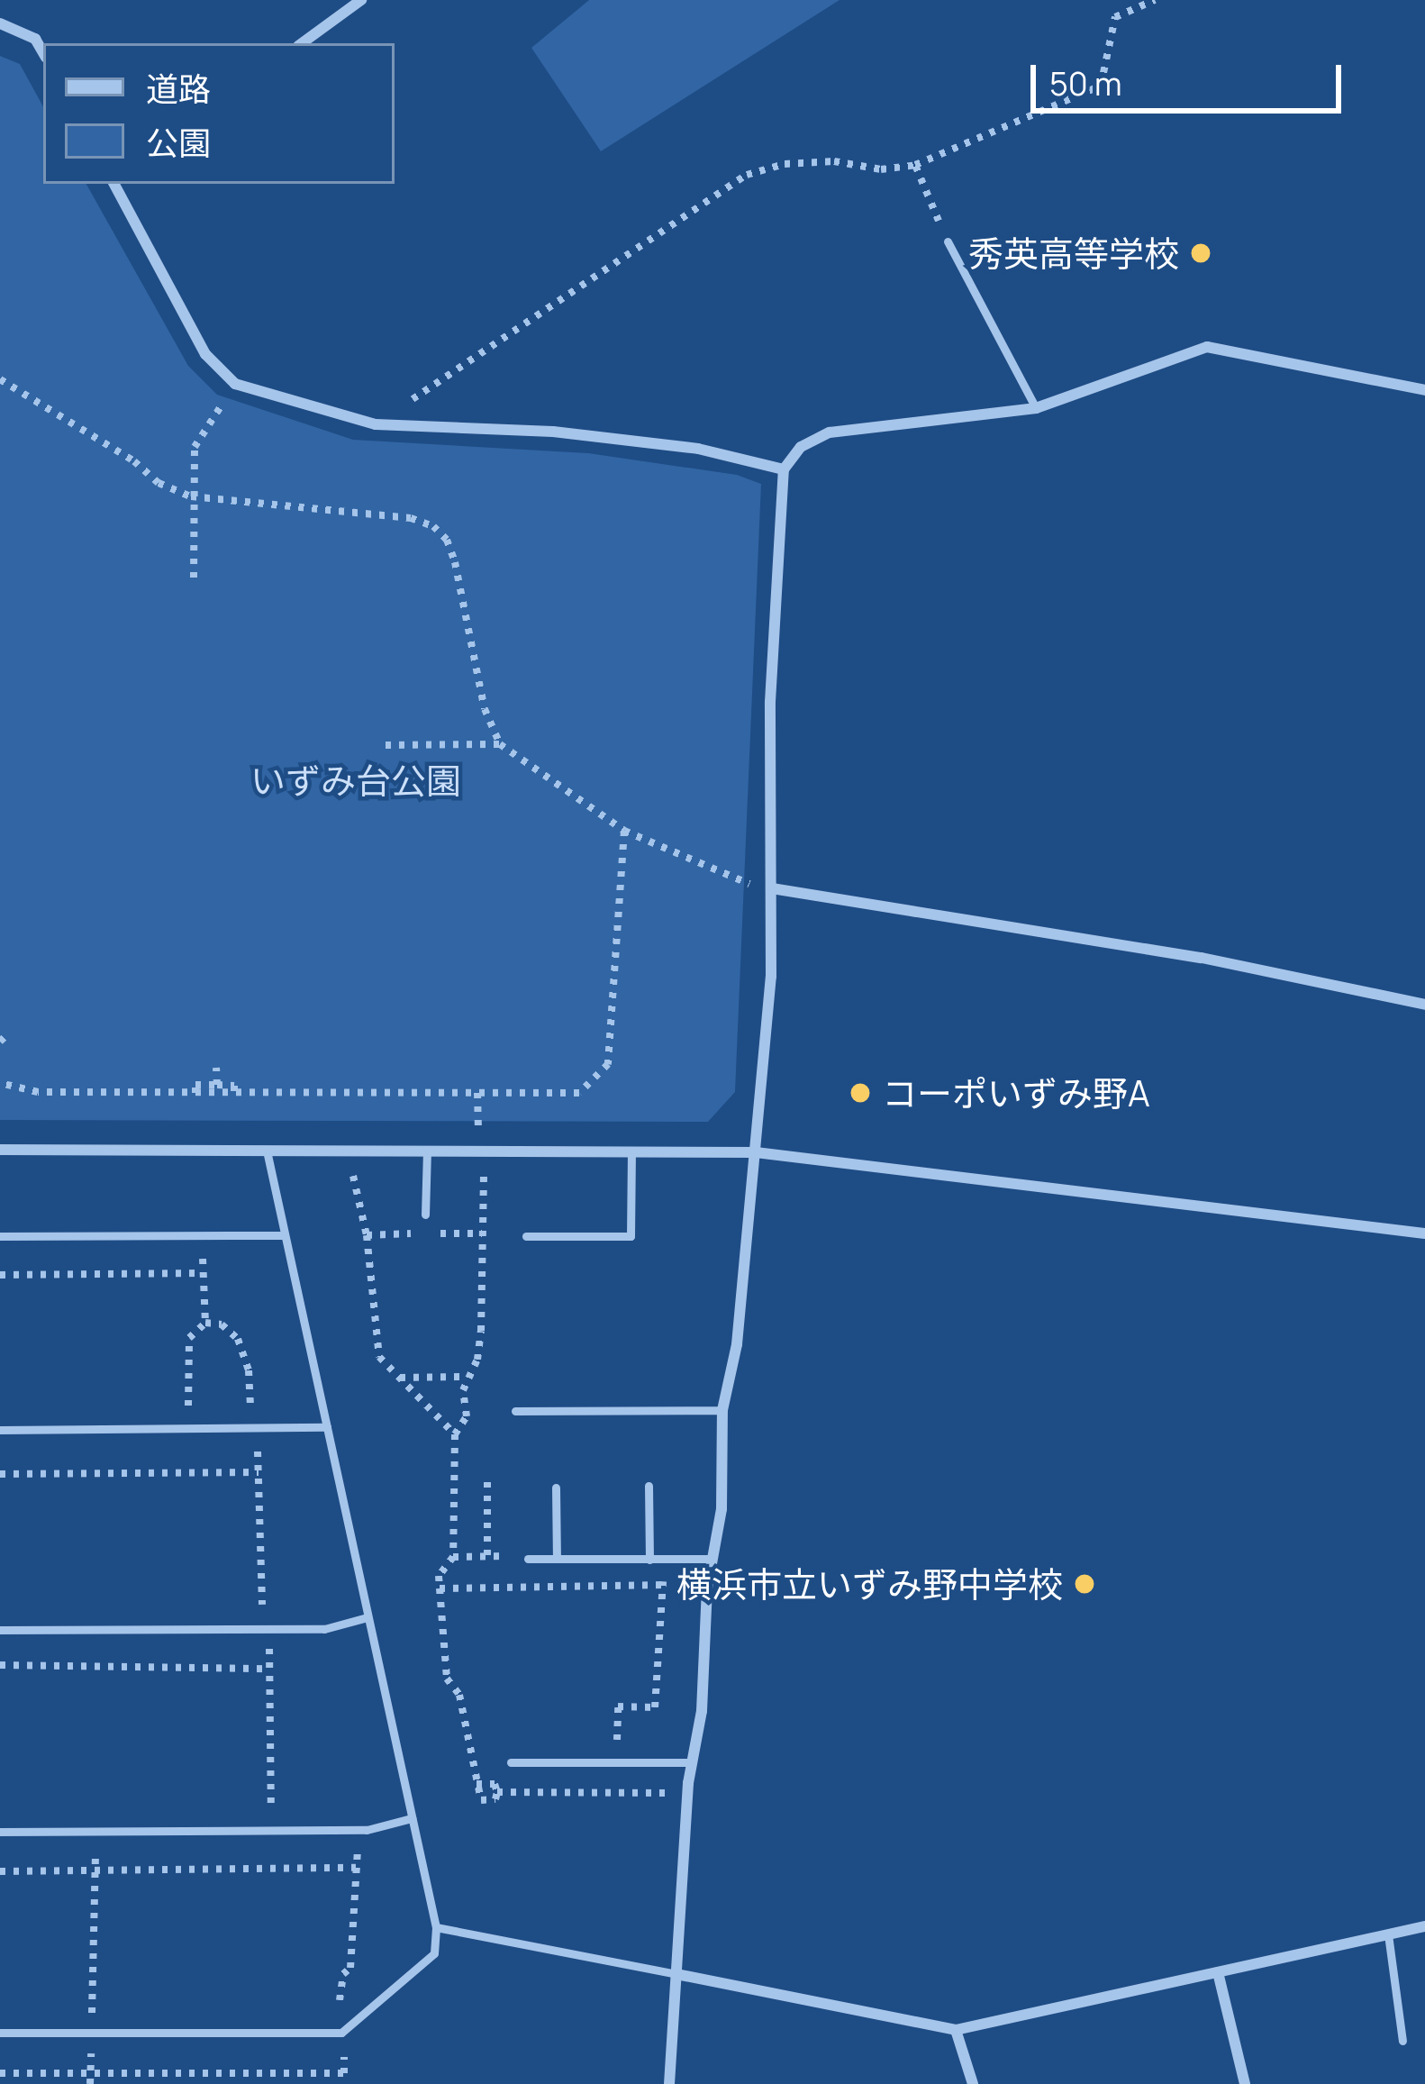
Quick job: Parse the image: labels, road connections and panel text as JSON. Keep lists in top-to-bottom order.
{
  "parks": ["いずみ台公園"],
  "places": ["秀英高等学校", "コーポいずみ野A", "横浜市立いずみ野中学校"],
  "legend": ["道路", "公園"],
  "scale_bar": "50 m"
}
